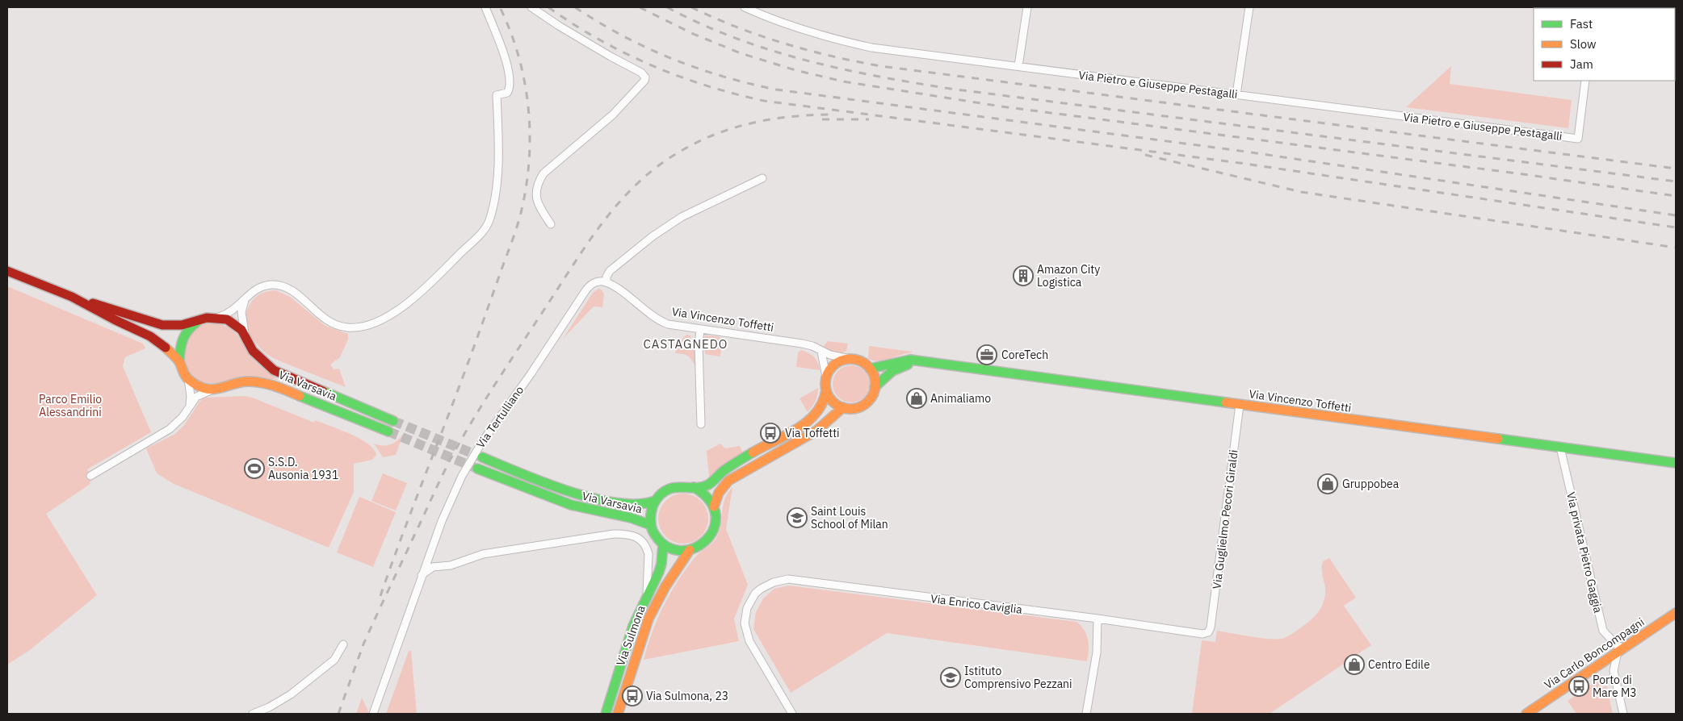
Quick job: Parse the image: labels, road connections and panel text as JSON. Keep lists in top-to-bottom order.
{
  "streets": {
    "street": [
      "Via Pietro e Giuseppe Pestagalli",
      "Via Vincenzo Toffetti",
      "Via Varsavia",
      "Via Tertulliano",
      "Via Guglielmo Pecori Giraldi",
      "Via privata Pietro Gaggia",
      "Via Enrico Caviglia",
      "Via Sulmona",
      "Via Carlo Boncompagni"
    ]
  },
  "crossings": [
    ["Via Vincenzo Toffetti", "Via Tertulliano"],
    ["Via Vincenzo Toffetti", "Via Guglielmo Pecori Giraldi"],
    ["Via Vincenzo Toffetti", "Via privata Pietro Gaggia"],
    ["Via Vincenzo Toffetti", "Via Sulmona"],
    ["Via Varsavia", "Via Sulmona"],
    ["Via Guglielmo Pecori Giraldi", "Via Enrico Caviglia"],
    ["Via privata Pietro Gaggia", "Via Carlo Boncompagni"]
  ],
  "districts": ["CASTAGNEDO"],
  "parks": ["Parco Emilio Alessandrini"],
  "places": {
    "building": ["Amazon City Logistica"],
    "office": ["CoreTech"],
    "shop": ["Animaliamo", "Gruppobea", "Centro Edile"],
    "bus stop": ["Via Toffetti", "Porto di Mare M3", "Via Sulmona, 23"],
    "sports": ["S.S.D. Ausonia 1931"],
    "school or university": ["Saint Louis School of Milan", "Istituto Comprensivo Pezzani"]
  },
  "legend": ["Fast", "Slow", "Jam"]
}
